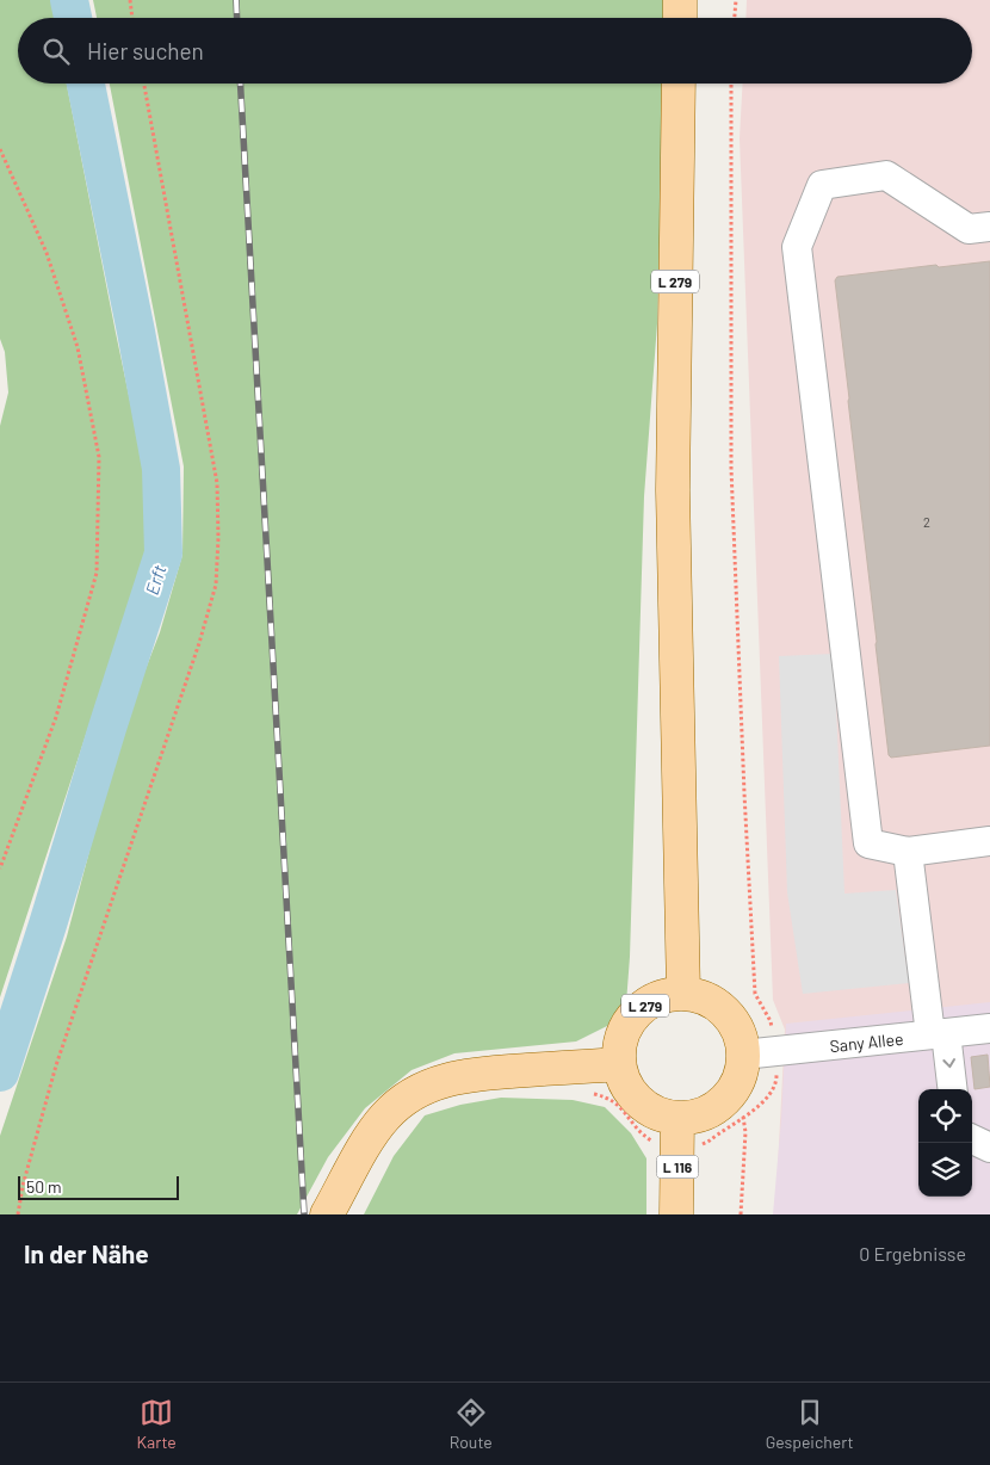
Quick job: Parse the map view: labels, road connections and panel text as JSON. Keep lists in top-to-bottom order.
{
  "streets": {
    "main road": ["L 279", "L 116"],
    "street": ["Sany Allee"]
  },
  "crossings": [
    ["L 279", "Sany Allee"],
    ["L 279", "L 116"],
    ["Sany Allee", "L 116"]
  ],
  "water": ["Erft"],
  "house_numbers": ["2"],
  "scale_bar": "50 m",
  "page": {
    "search": "Hier suchen",
    "scale": "50 m",
    "heading": ["In der Nähe", "0 Ergebnisse"],
    "nav": ["Karte", "Route", "Gespeichert"]
  }
}
